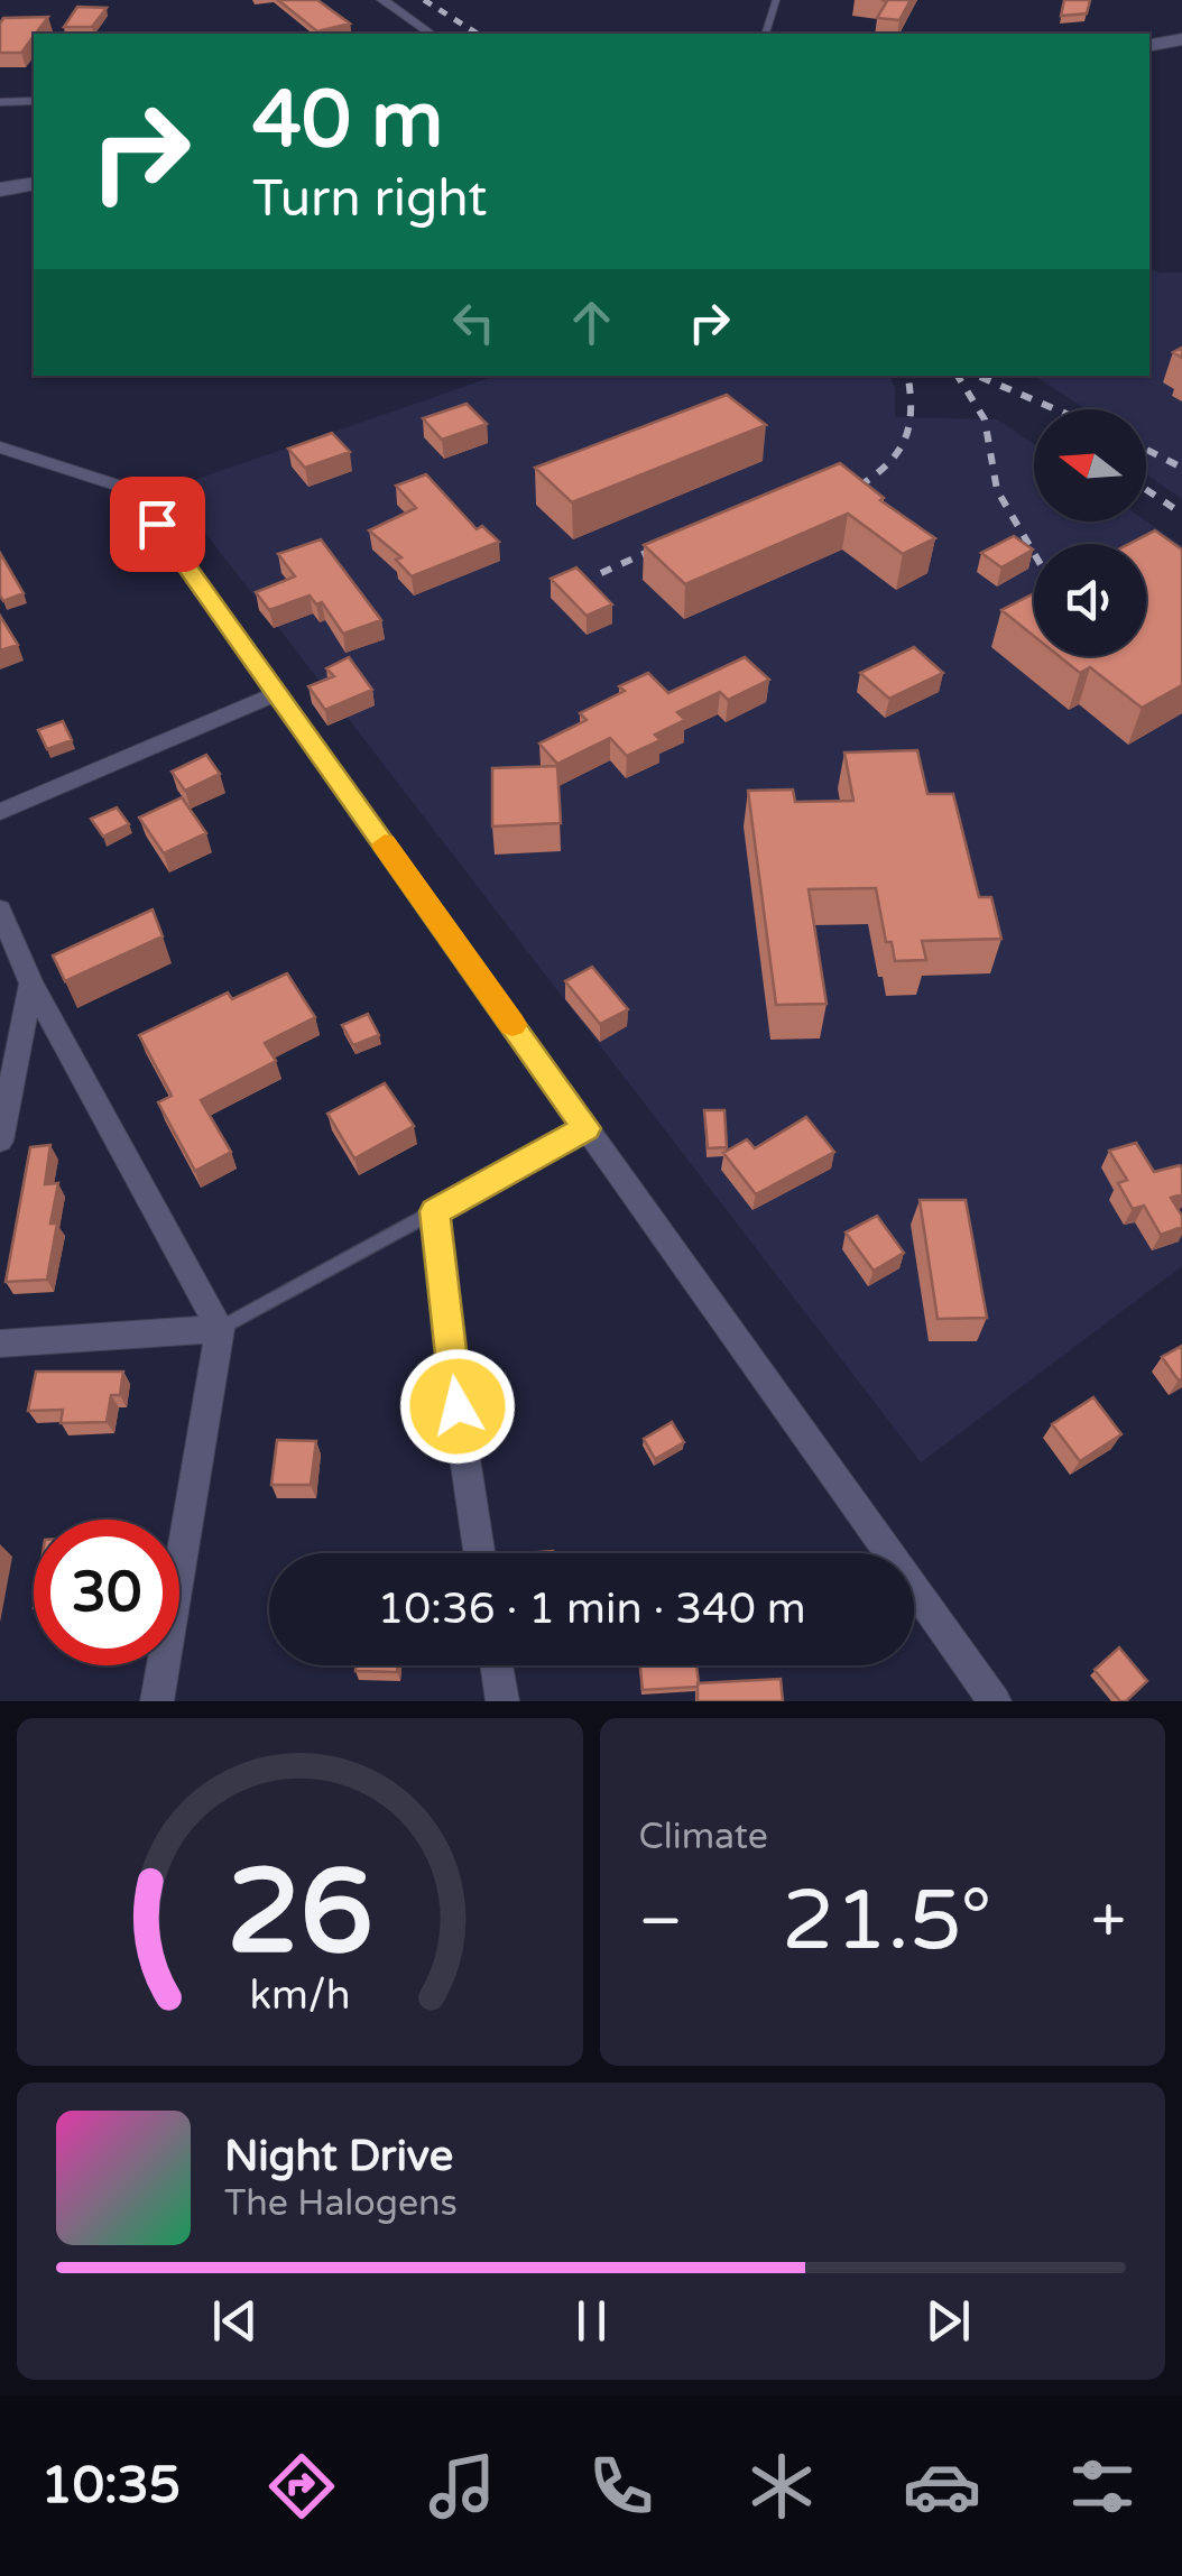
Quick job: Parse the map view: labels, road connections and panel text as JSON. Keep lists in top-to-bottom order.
{
  "north": "left",
  "page": {
    "turn": ["40 m", "Turn right"],
    "limit": "30",
    "trip": "10:36 · 1 min · 340 m",
    "tile": "Climate",
    "heat": ["−", "21.5°", "+"],
    "song": ["Night Drive", "The Halogens"],
    "tabs": "10:35",
    "gauge": ["26", "km/h"]
  }
}
